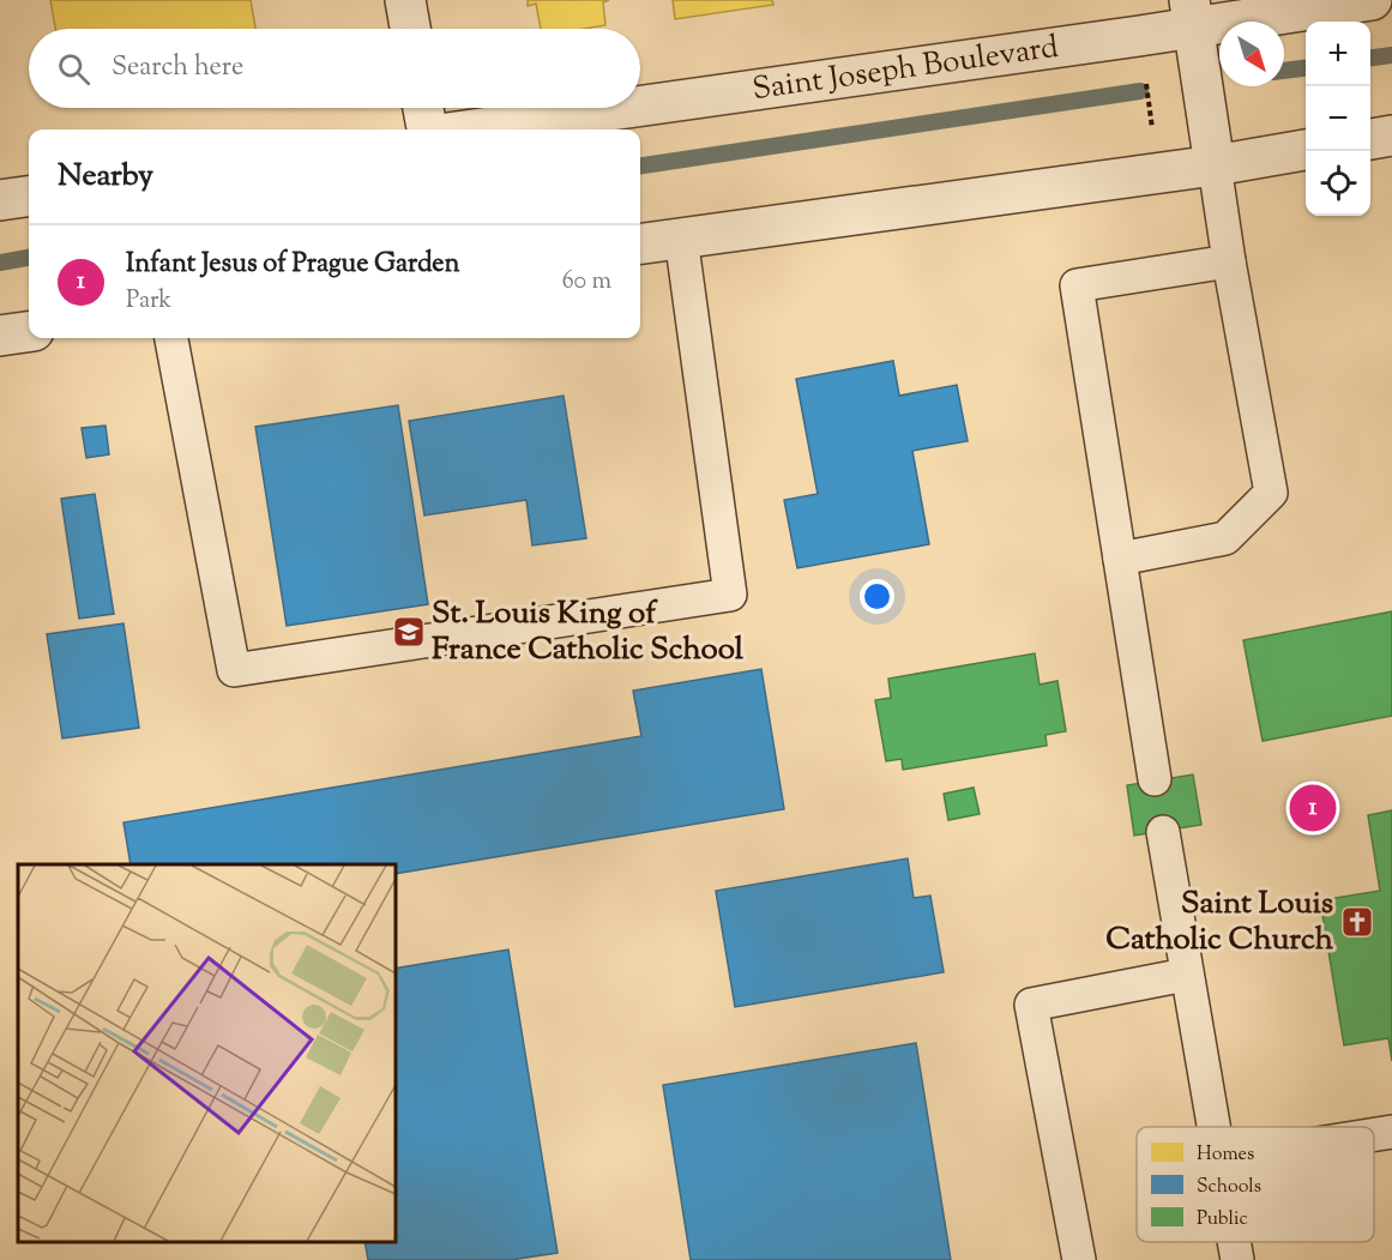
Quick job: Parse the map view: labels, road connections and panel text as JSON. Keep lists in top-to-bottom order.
{
  "streets": {
    "street": ["Saint Joseph Boulevard"]
  },
  "places": {
    "school or university": ["St. Louis King of France Catholic School"],
    "church": ["Saint Louis Catholic Church"]
  },
  "legend": ["Homes", "Schools", "Public"],
  "north": "bottom right",
  "page": {
    "map_buttons": ["+", "−"],
    "search": "Search here",
    "heading": "Nearby",
    "list": [
      {
        "mark": "1",
        "name": "Infant Jesus of Prague Garden",
        "note": "Park",
        "value": "60 m"
      }
    ],
    "pins": "1"
  }
}
